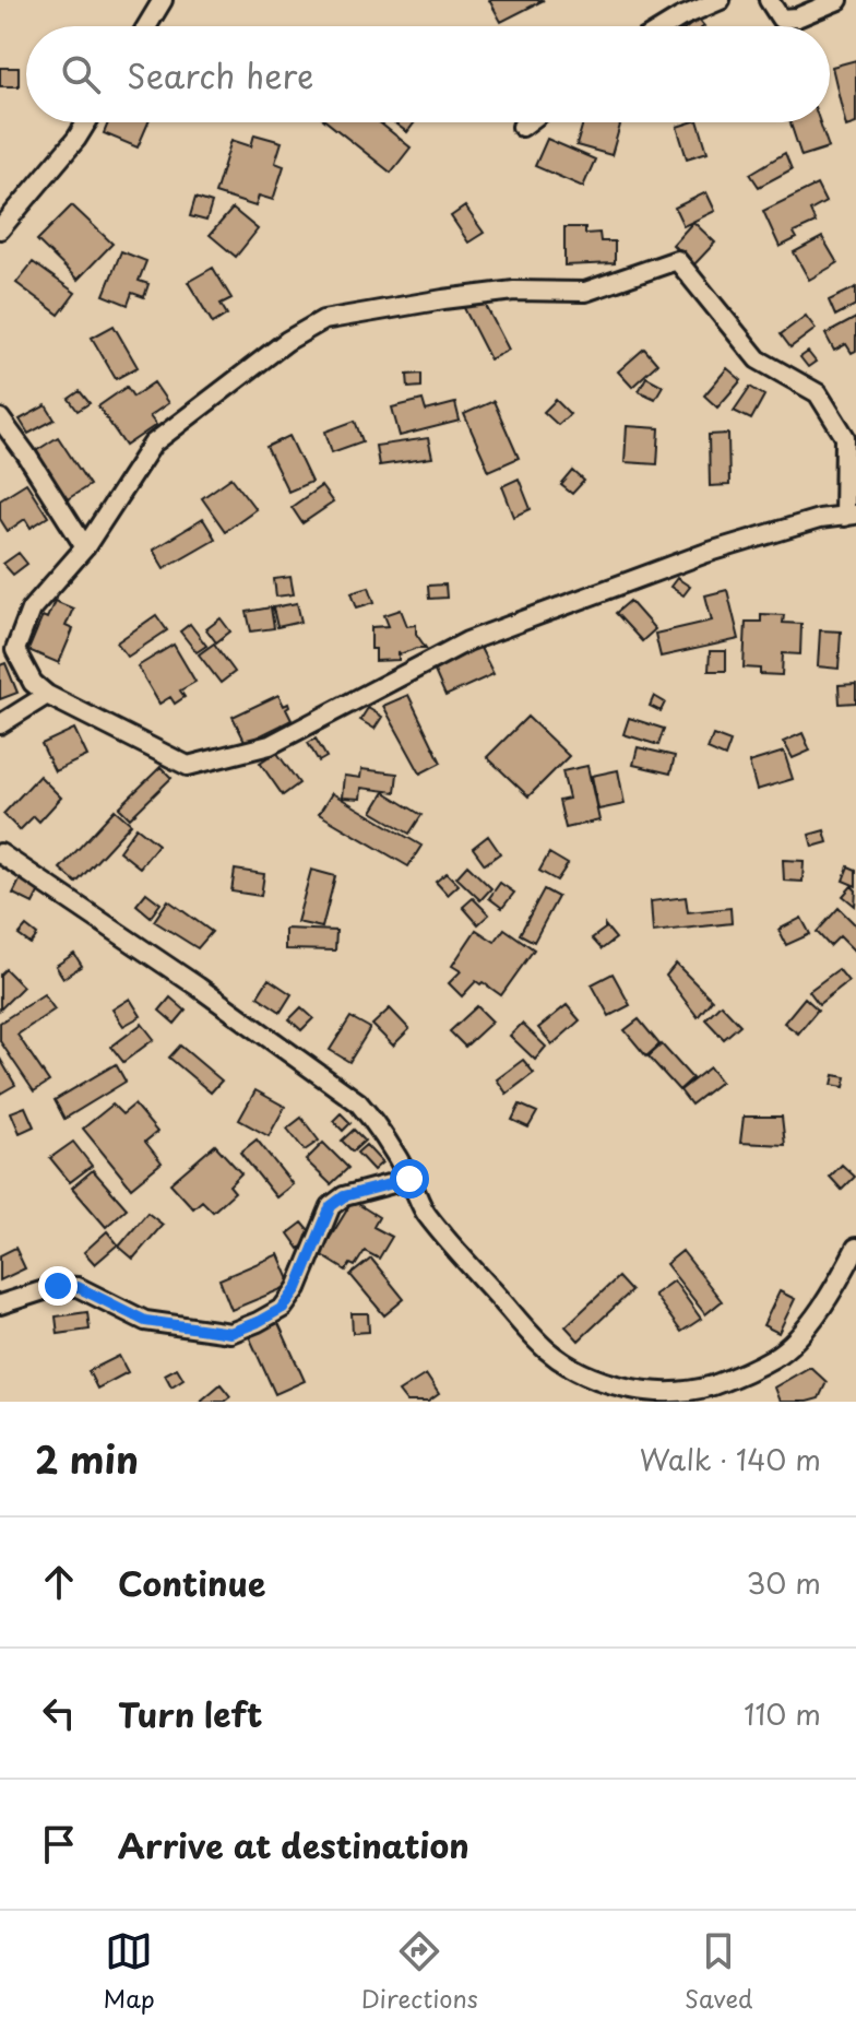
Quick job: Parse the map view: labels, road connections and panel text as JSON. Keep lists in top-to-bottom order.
{
  "page": {
    "search": "Search here",
    "heading": ["2 min", "Walk · 140 m"],
    "list": [
      ["Continue", "30 m"],
      ["Turn left", "110 m"],
      "Arrive at destination"
    ],
    "nav": ["Map", "Directions", "Saved"]
  }
}
